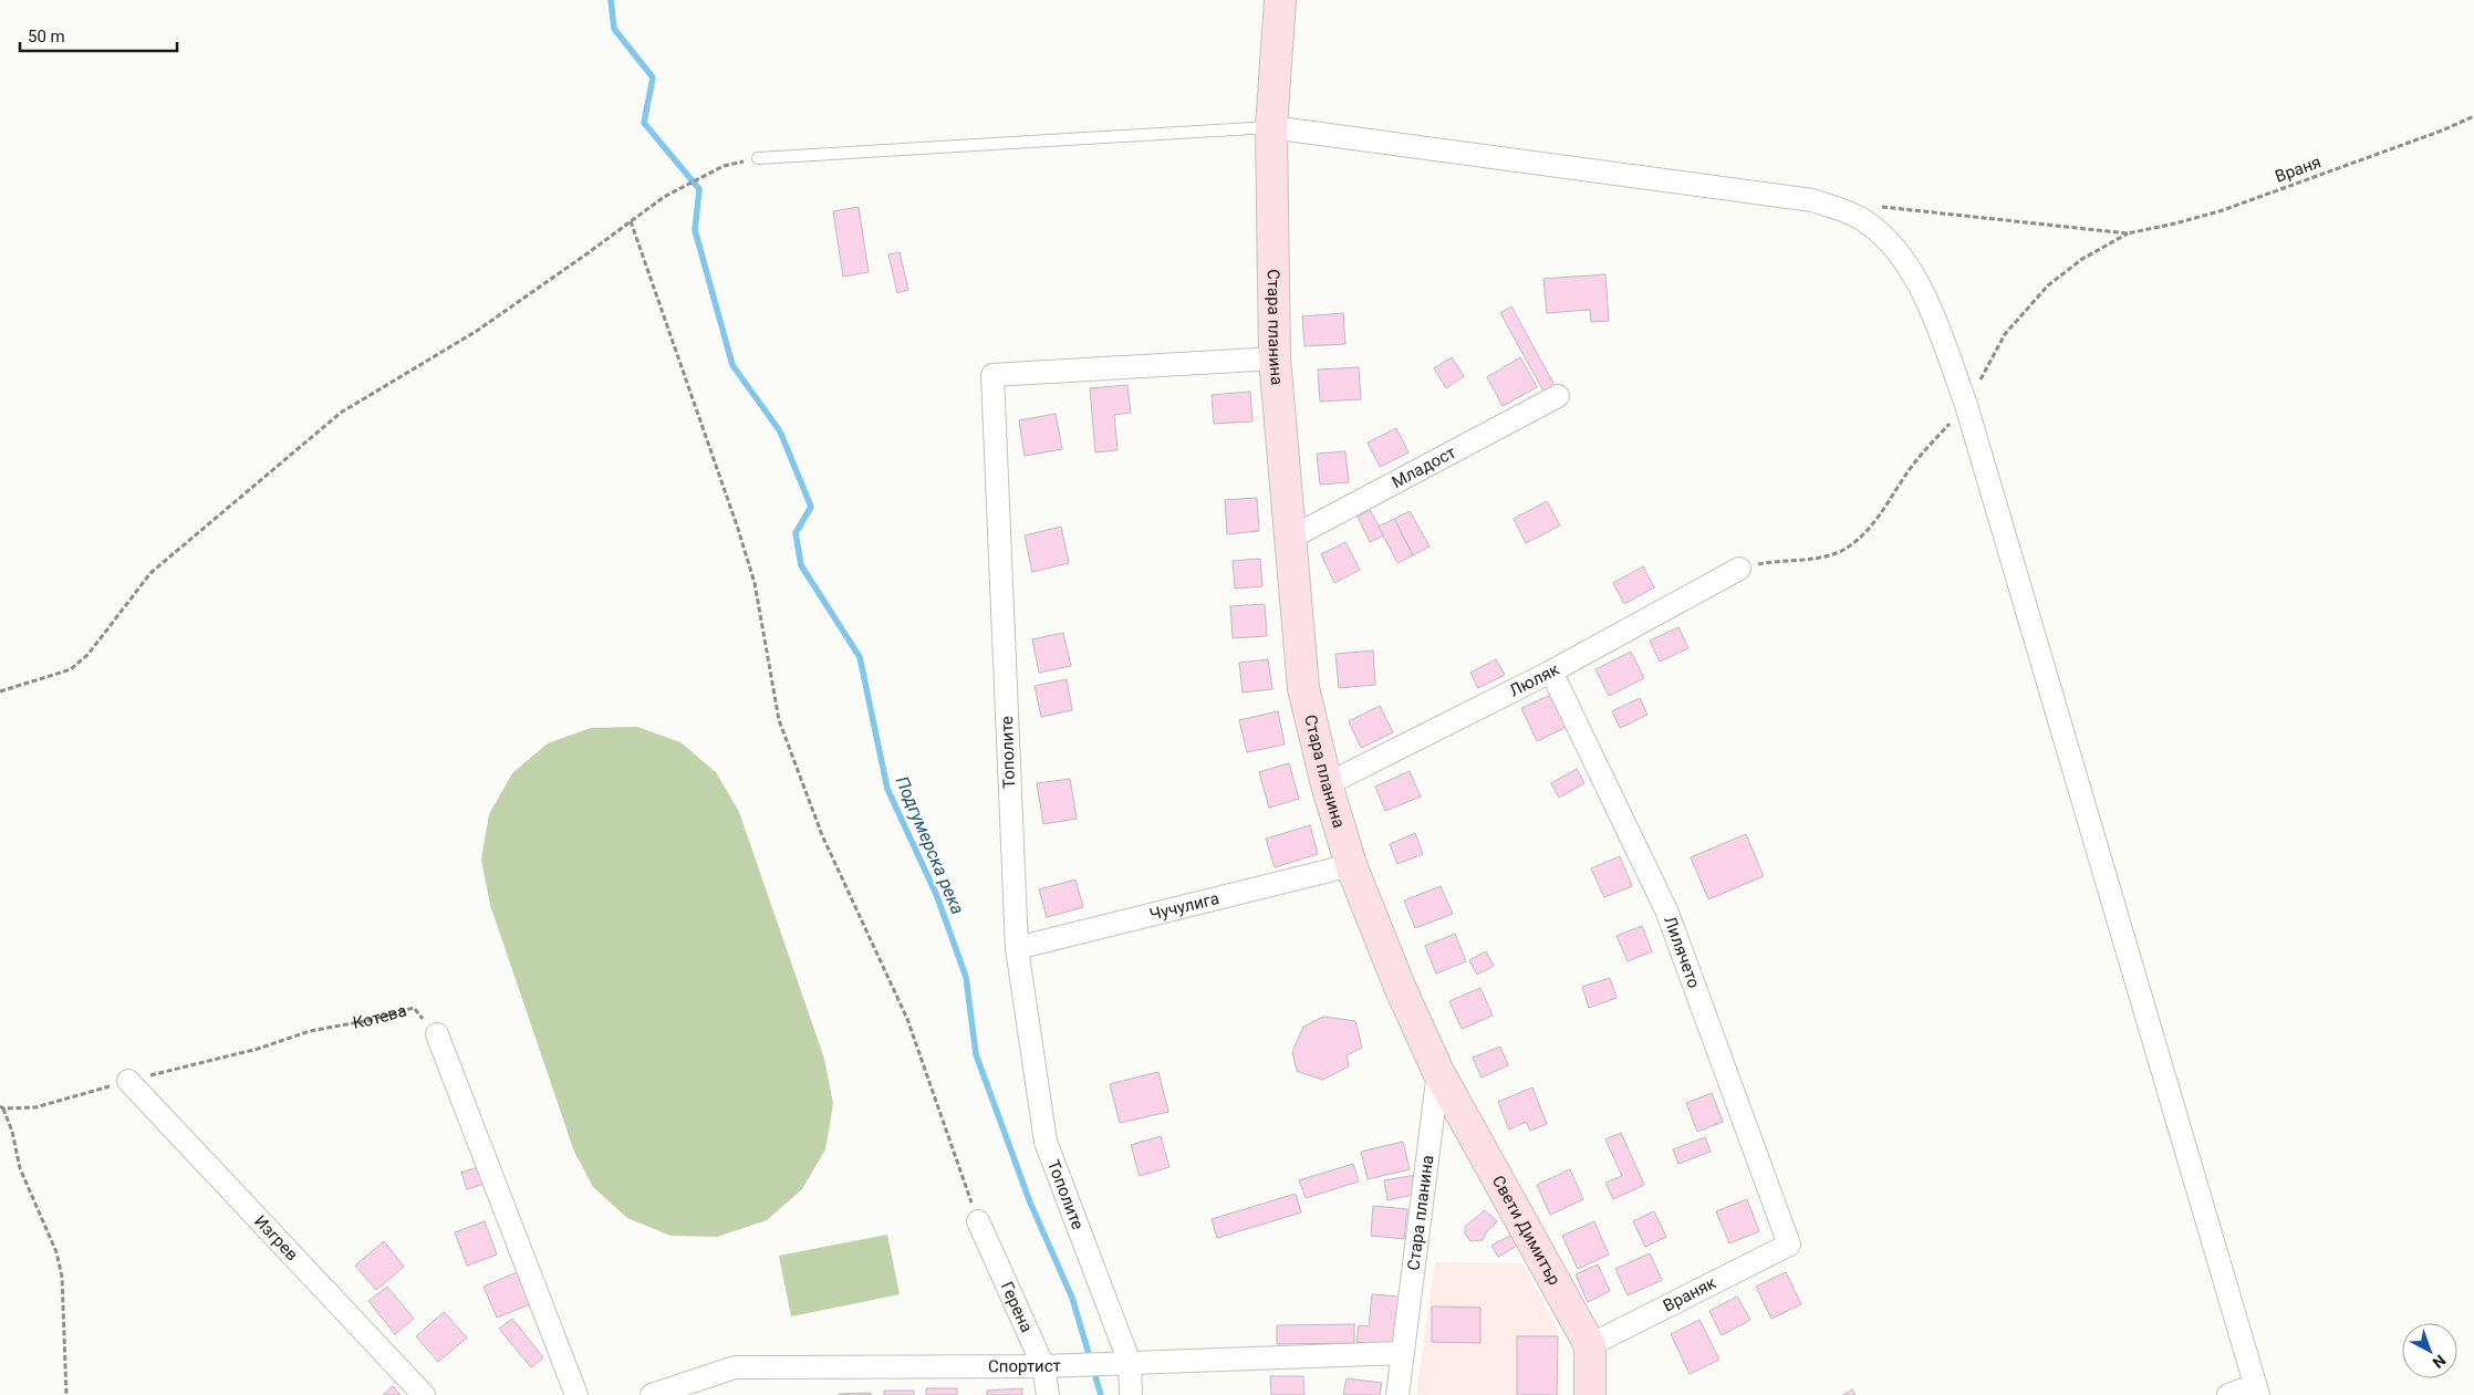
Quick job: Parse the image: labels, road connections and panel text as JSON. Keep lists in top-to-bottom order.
{
  "streets": {
    "street": [
      "Стара планина",
      "Младост",
      "Люляк",
      "Тополите",
      "Чучулига",
      "Лилячето",
      "Свети Димитър",
      "Изгрев",
      "Враняк",
      "Герена",
      "Спортист"
    ],
    "path": ["Враня", "Котева"]
  },
  "crossings": [
    ["Стара планина", "Младост"],
    ["Стара планина", "Люляк"],
    ["Стара планина", "Тополите"],
    ["Стара планина", "Чучулига"],
    ["Стара планина", "Свети Димитър"],
    ["Стара планина", "Спортист"],
    ["Люляк", "Лилячето"],
    ["Тополите", "Чучулига"],
    ["Тополите", "Спортист"],
    ["Лилячето", "Враняк"],
    ["Котева", "Изгрев"],
    ["Свети Димитър", "Враняк"],
    ["Герена", "Спортист"]
  ],
  "water": ["Подгумерска река"],
  "scale_bar": "50 m",
  "north": "bottom right"
}
